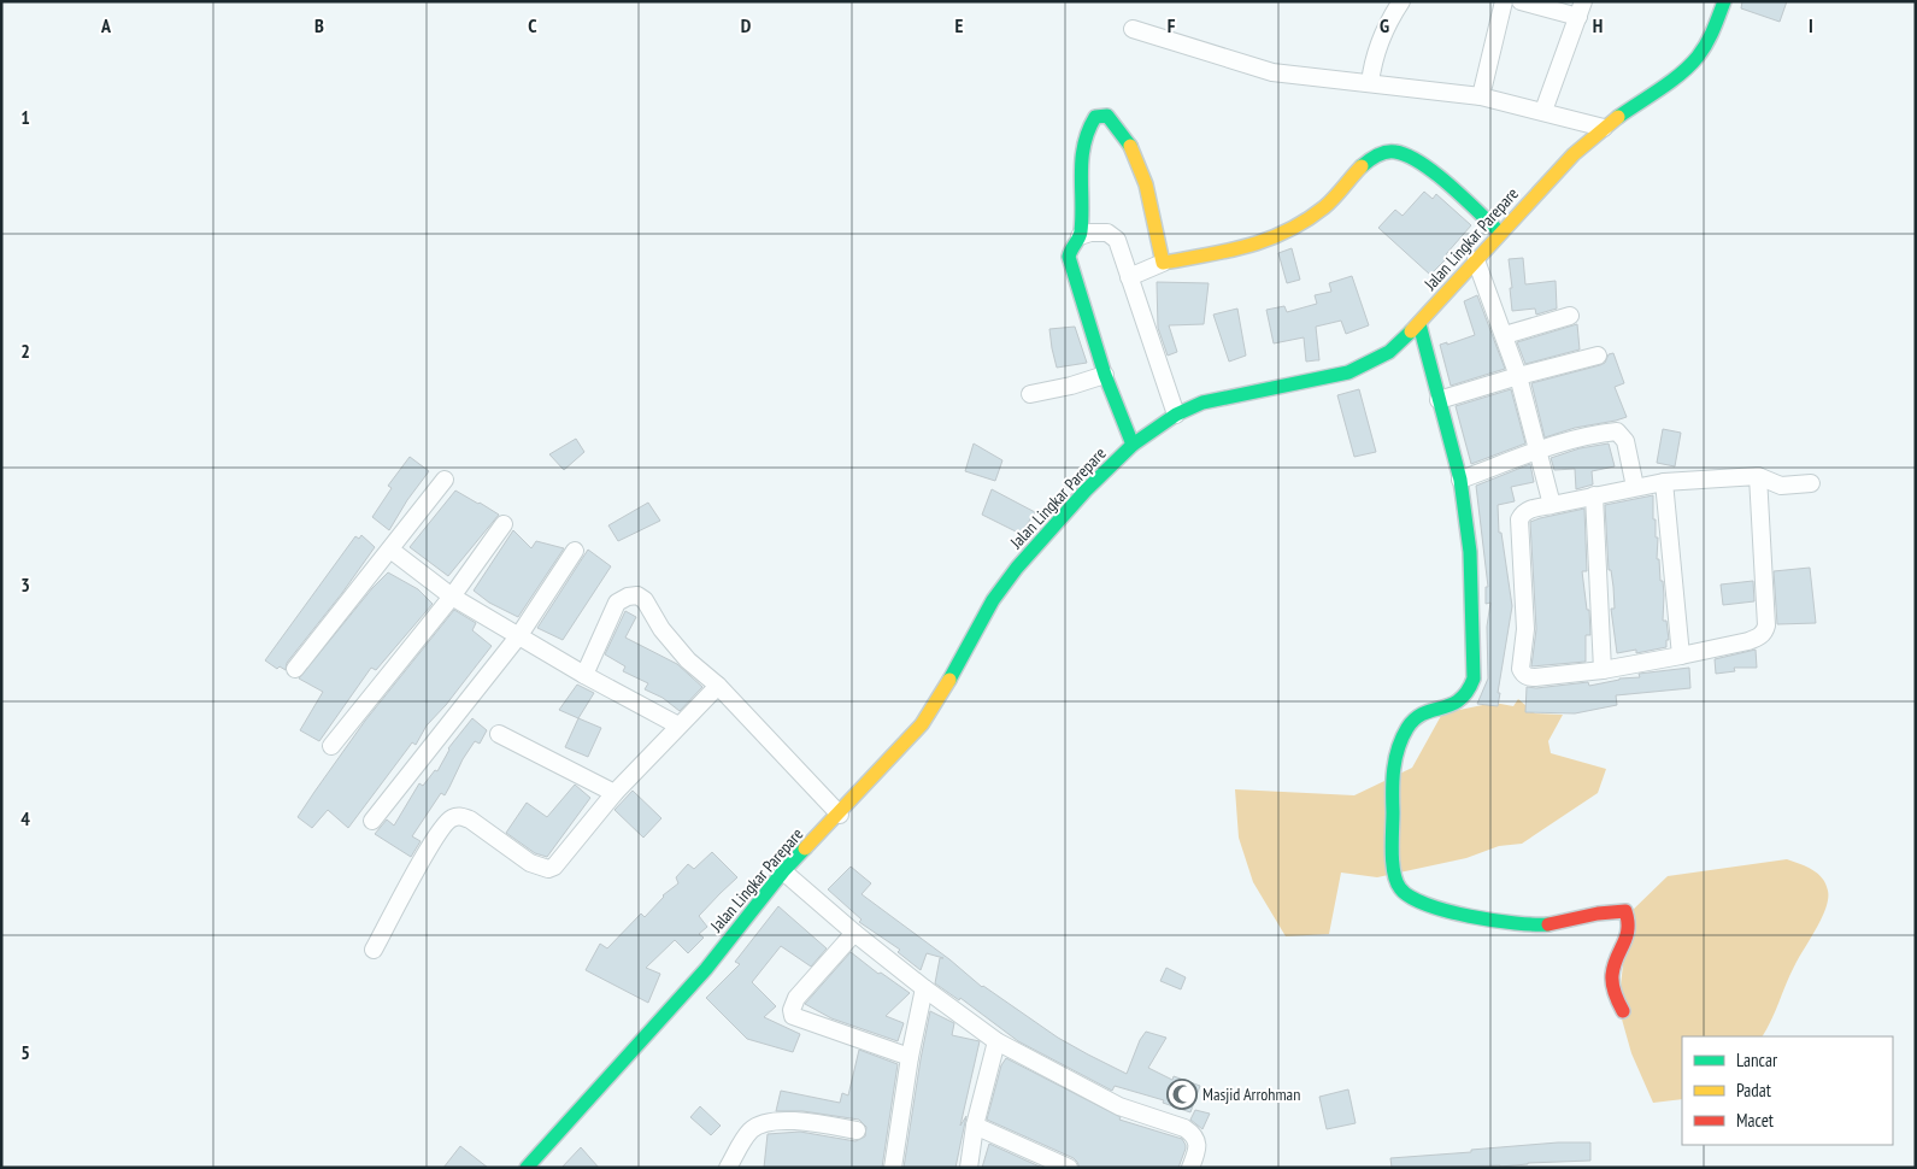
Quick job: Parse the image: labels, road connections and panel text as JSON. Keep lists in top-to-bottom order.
{
  "streets": {
    "main road": ["Jalan Lingkar Parepare"]
  },
  "places": {
    "mosque": ["Masjid Arrohman"]
  },
  "legend": ["Lancar", "Padat", "Macet"],
  "grid": {
    "columns": [
      "A",
      "B",
      "C",
      "D",
      "E",
      "F",
      "G",
      "H",
      "I"
    ],
    "rows": [
      "1",
      "2",
      "3",
      "4",
      "5"
    ]
  }
}
